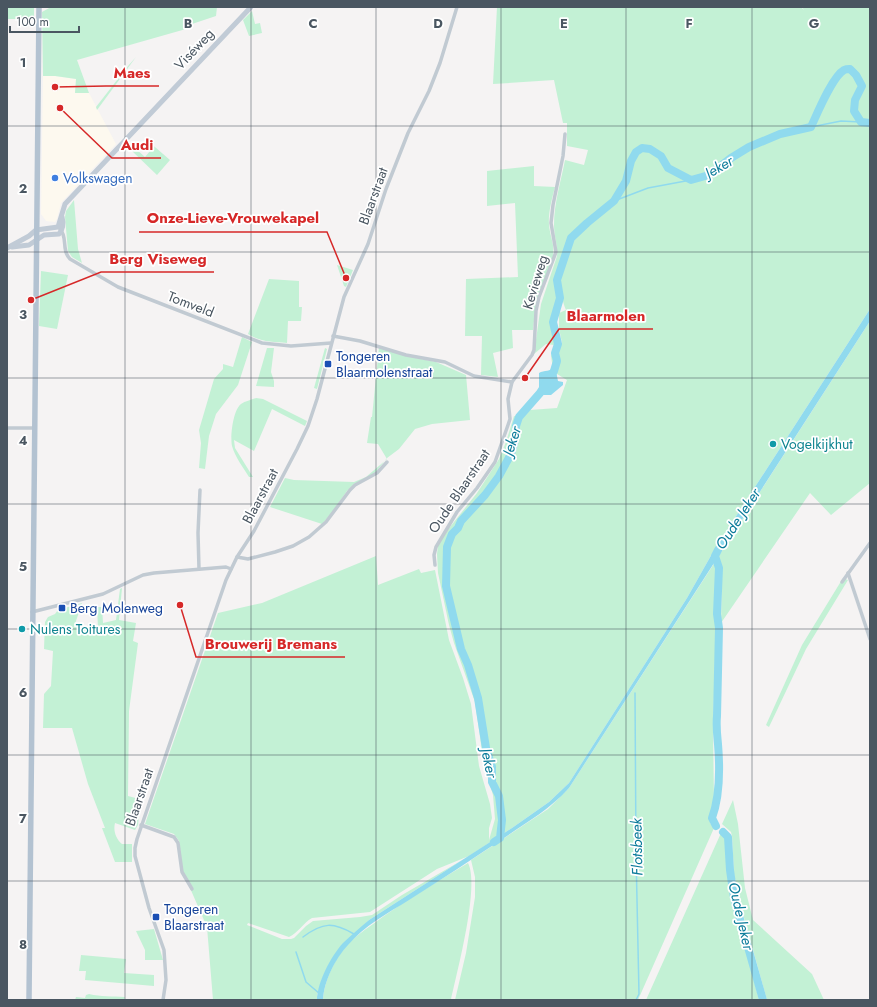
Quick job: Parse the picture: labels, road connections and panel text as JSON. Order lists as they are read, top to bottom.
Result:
{
  "streets": {
    "main road": ["Viséweg"],
    "street": [
      "Blaarstraat",
      "Kevieweg",
      "Tomveld",
      "Oude Blaarstraat"
    ]
  },
  "crossings": [
    ["Viséweg", "Tomveld"],
    ["Blaarstraat", "Tomveld"],
    ["Kevieweg", "Oude Blaarstraat"]
  ],
  "water": ["Jeker", "Oude Jeker", "Flotsbeek"],
  "places": {
    "other": [
      "Maes",
      "Audi",
      "Volkswagen",
      "Onze-Lieve-Vrouwekapel",
      "Berg Viseweg",
      "Blaarmolen",
      "Vogelkijkhut",
      "Brouwerij Bremans",
      "Nulens Toitures"
    ],
    "transit": ["Tongeren Blaarmolenstraat", "Berg Molenweg", "Tongeren Blaarstraat"]
  },
  "scale_bar": "100 m",
  "grid": {
    "columns": [
      "B",
      "C",
      "D",
      "E",
      "F",
      "G"
    ],
    "rows": [
      "1",
      "2",
      "3",
      "4",
      "5",
      "6",
      "7",
      "8"
    ]
  }
}
